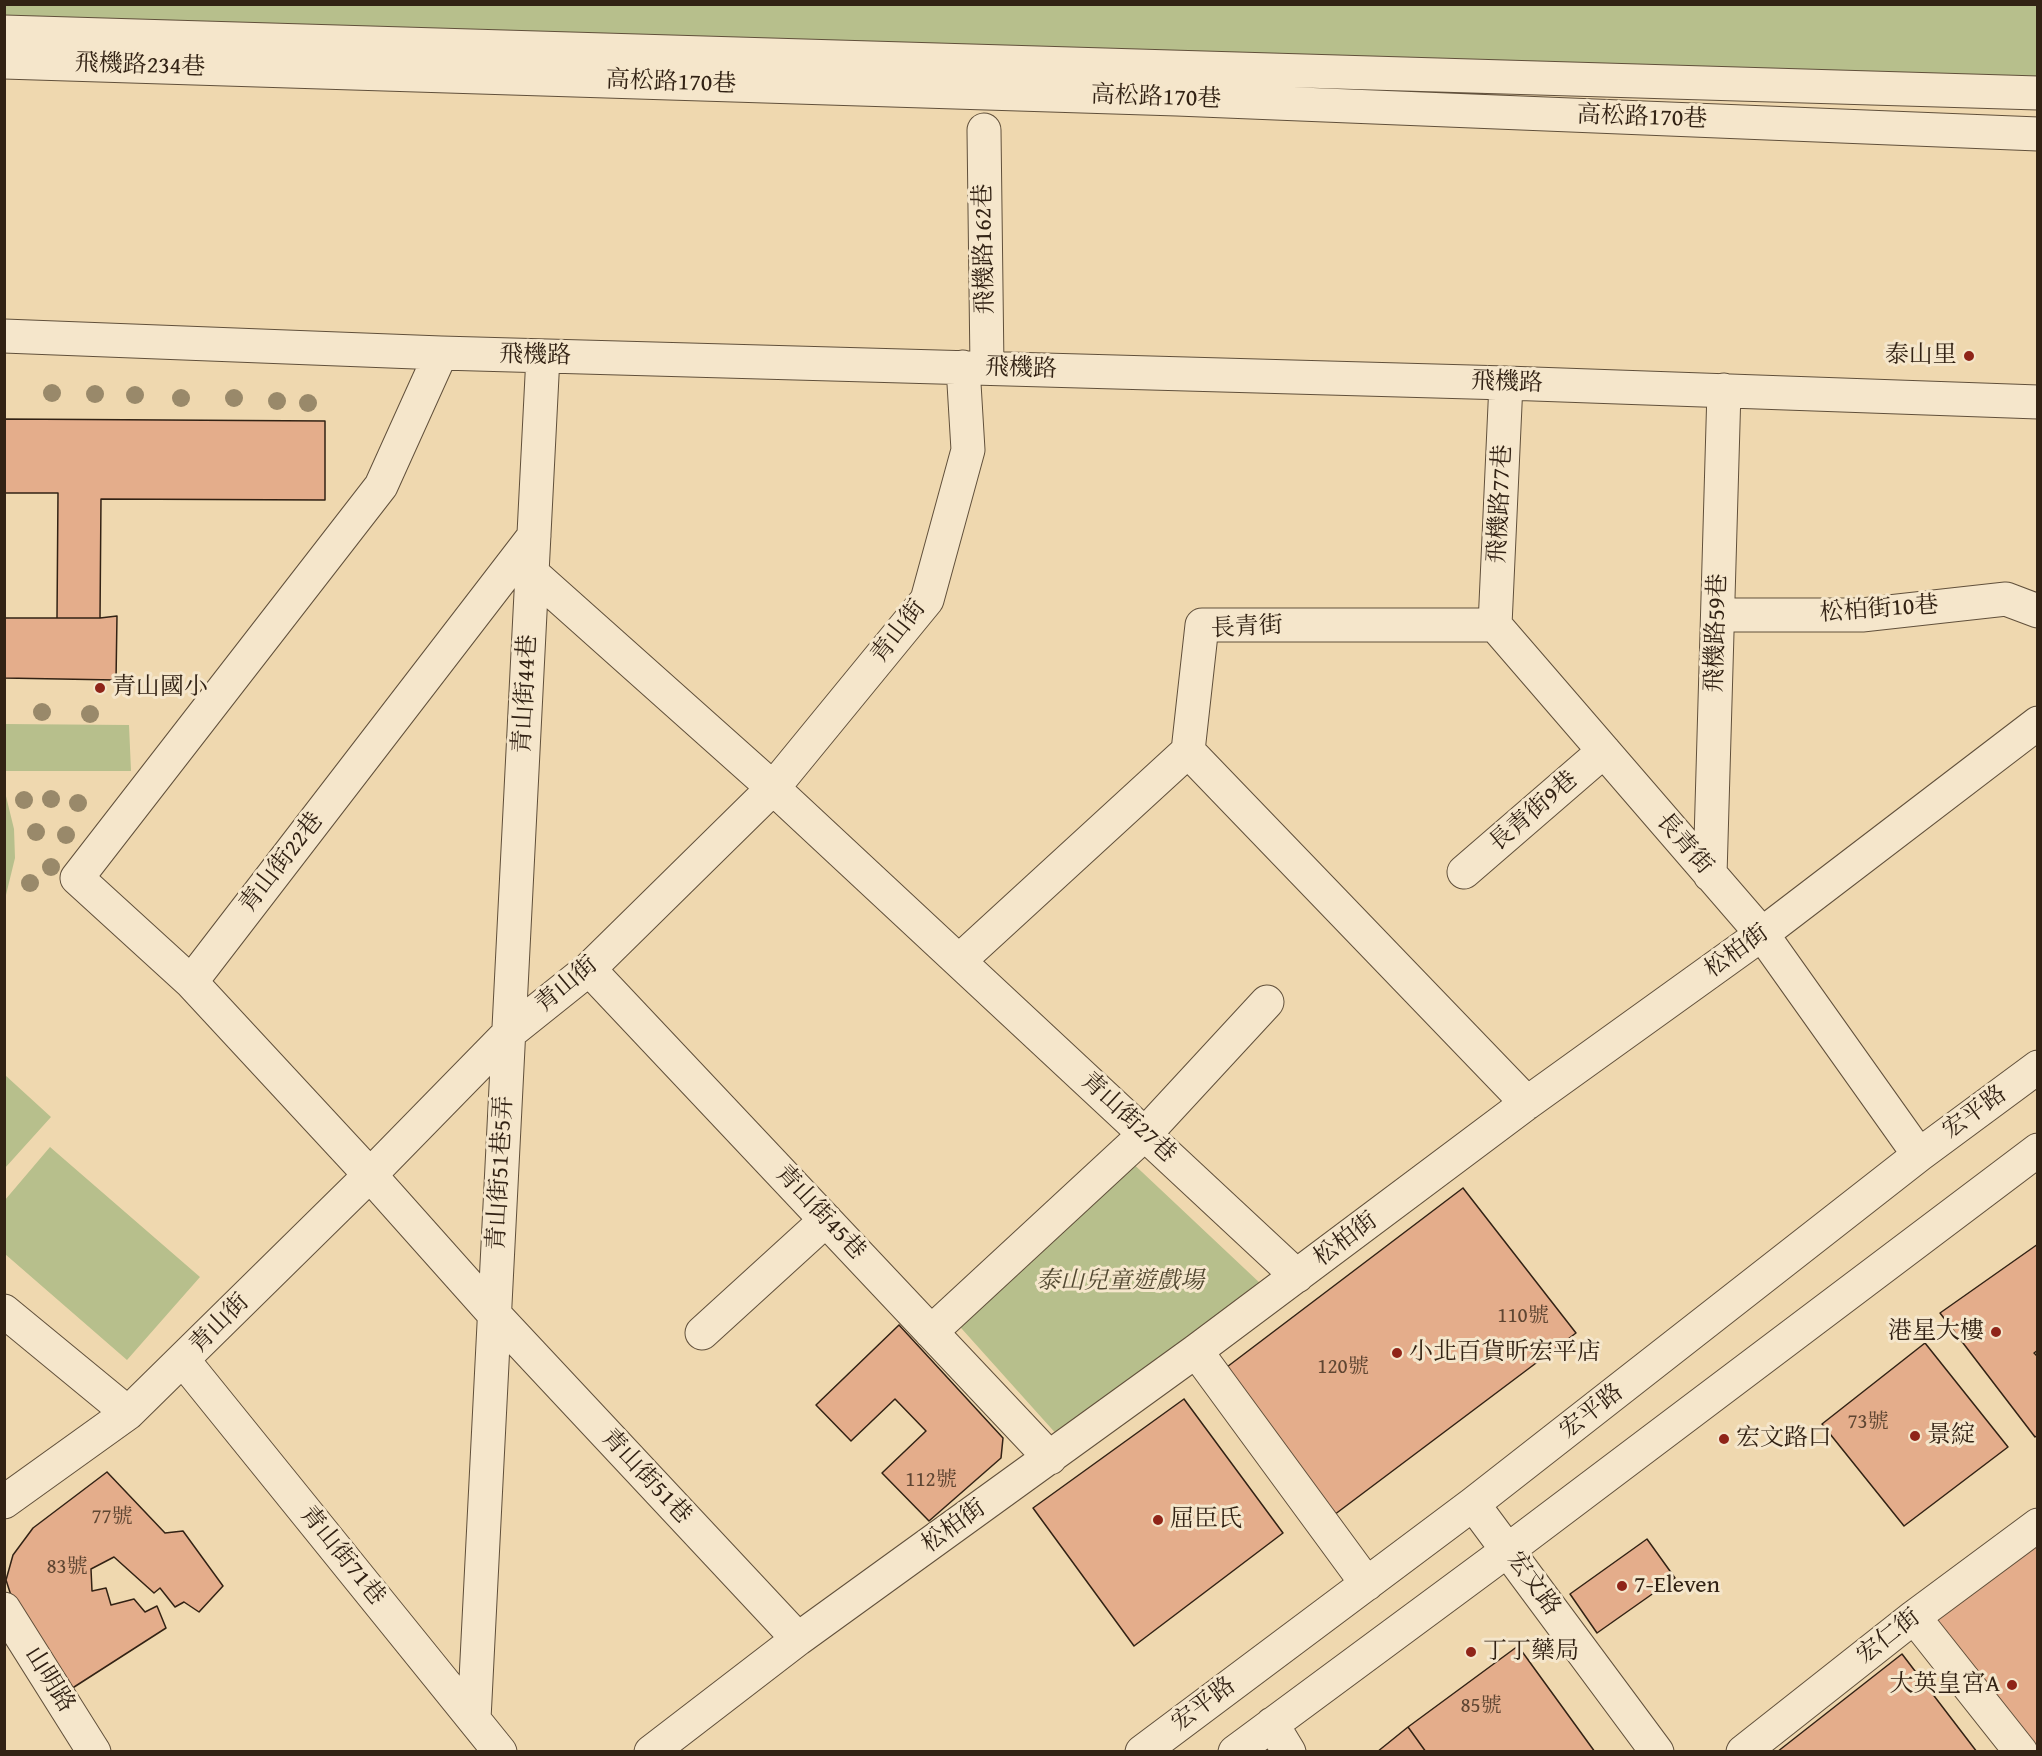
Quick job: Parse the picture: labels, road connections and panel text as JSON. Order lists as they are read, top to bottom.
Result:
{
  "streets": {
    "street": [
      "飛機路234巷",
      "高松路170巷",
      "飛機路162巷",
      "飛機路",
      "飛機路77巷",
      "松柏街10巷",
      "長青街",
      "青山街",
      "飛機路59巷",
      "青山街44巷",
      "長青街9巷",
      "青山街22巷",
      "松柏街",
      "宏平路",
      "青山街27巷",
      "青山街51巷5弄",
      "青山街45巷",
      "青山街51巷",
      "青山街71巷",
      "宏文路",
      "宏仁街",
      "山明路"
    ]
  },
  "crossings": [
    ["飛機路234巷", "高松路170巷"],
    ["飛機路162巷", "飛機路"],
    ["飛機路162巷", "青山街"],
    ["飛機路", "飛機路77巷"],
    ["飛機路", "青山街"],
    ["飛機路", "飛機路59巷"],
    ["飛機路", "青山街44巷"],
    ["飛機路77巷", "長青街"],
    ["松柏街10巷", "飛機路59巷"],
    ["長青街", "飛機路59巷"],
    ["長青街", "長青街9巷"],
    ["長青街", "松柏街"],
    ["長青街", "宏平路"],
    ["青山街", "青山街44巷"],
    ["青山街", "青山街27巷"],
    ["青山街", "青山街51巷5弄"],
    ["青山街", "青山街45巷"],
    ["青山街", "青山街51巷"],
    ["青山街", "青山街71巷"],
    ["青山街44巷", "青山街22巷"],
    ["青山街44巷", "青山街51巷5弄"],
    ["松柏街", "青山街27巷"],
    ["松柏街", "青山街45巷"],
    ["松柏街", "青山街51巷"],
    ["宏平路", "宏文路"],
    ["青山街51巷5弄", "青山街51巷"]
  ],
  "parks": ["泰山兒童遊戲場"],
  "places": [
    "泰山里",
    "青山國小",
    "港星大樓",
    "小北百貨昕宏平店",
    "景綻",
    "宏文路口",
    "屈臣氏",
    "7-Eleven",
    "丁丁藥局",
    "大英皇宮A"
  ],
  "house_numbers": [
    "110號",
    "120號",
    "73號",
    "112號",
    "77號",
    "83號",
    "85號"
  ]
}
